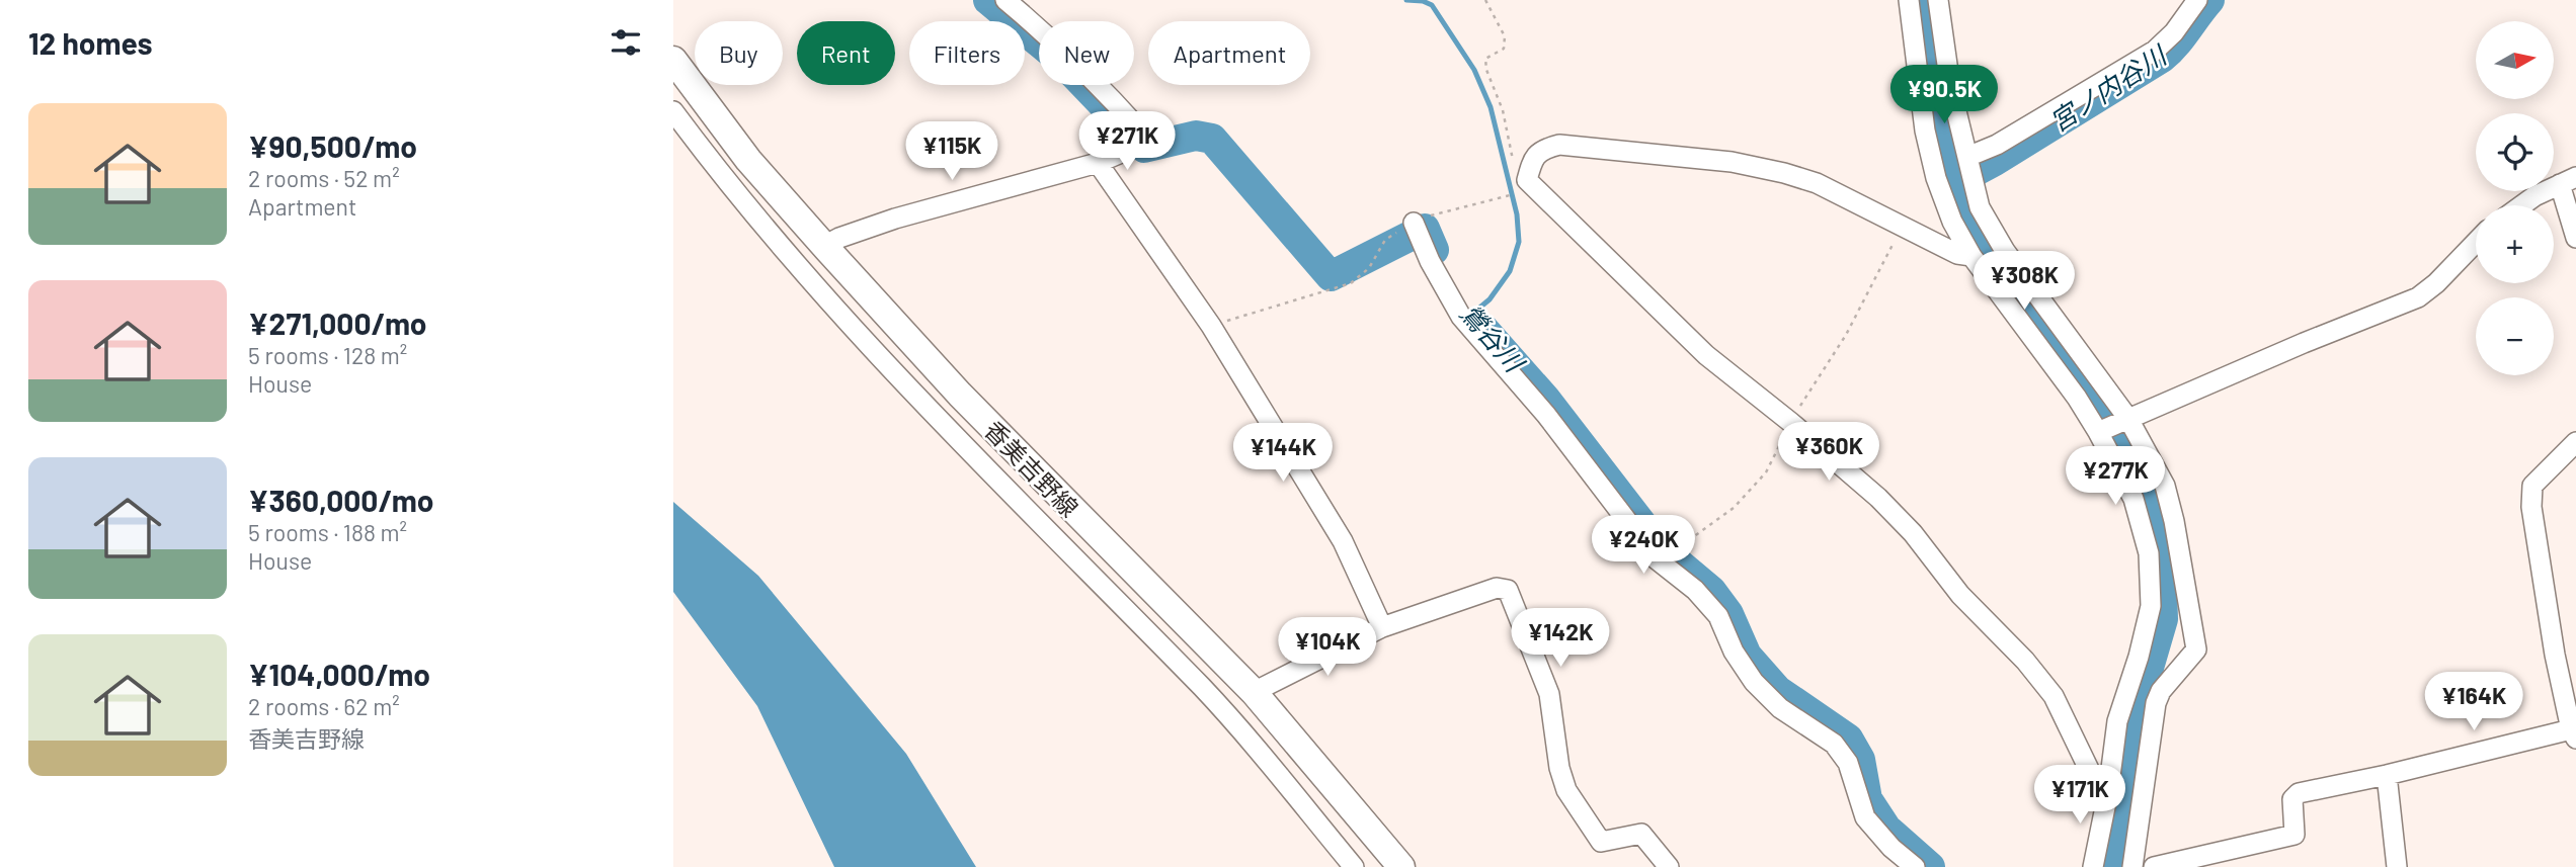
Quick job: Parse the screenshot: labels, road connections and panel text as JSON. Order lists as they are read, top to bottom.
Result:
{
  "streets": {
    "main road": ["香美吉野線"]
  },
  "water": ["宮ノ内谷川", "鶯谷川"],
  "north": "right",
  "page": {
    "heading": "12 homes",
    "map_buttons": ["+", "−"],
    "chip": [
      "Buy",
      "Rent",
      "Filters",
      "New",
      "Apartment"
    ],
    "price": [
      "¥90.5K",
      "¥271K",
      "¥115K",
      "¥308K",
      "¥360K",
      "¥144K",
      "¥277K",
      "¥240K",
      "¥142K",
      "¥104K",
      "¥164K",
      "¥171K"
    ],
    "list": [
      {
        "name": "¥90,500/mo",
        "note": "2 rooms · 52 m² · Apartment"
      },
      {
        "name": "¥271,000/mo",
        "note": "5 rooms · 128 m² · House"
      },
      {
        "name": "¥360,000/mo",
        "note": "5 rooms · 188 m² · House"
      },
      {
        "name": "¥104,000/mo",
        "note": "2 rooms · 62 m² · 香美吉野線"
      }
    ]
  }
}
